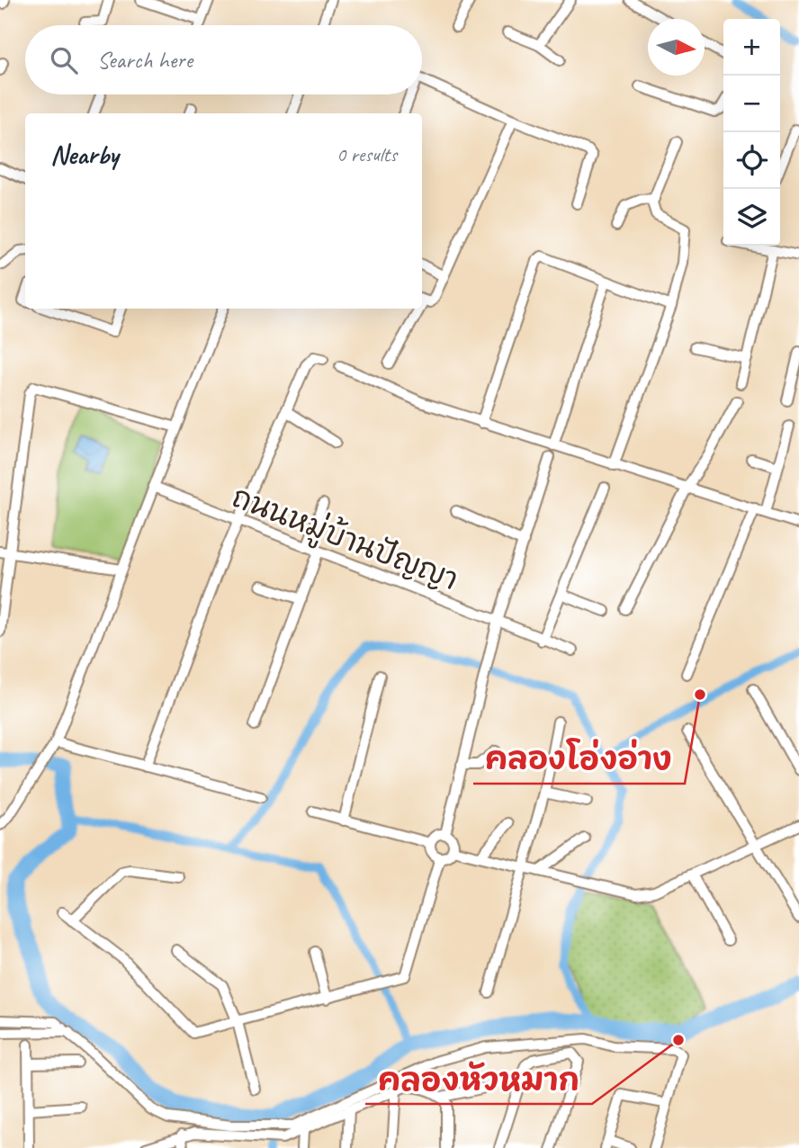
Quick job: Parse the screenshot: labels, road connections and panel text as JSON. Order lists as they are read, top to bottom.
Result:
{
  "streets": {
    "street": ["ถนนหมู่บ้านปัญญา"]
  },
  "places": ["คลองโอ่งอ่าง", "คลองหัวหมาก"],
  "north": "right",
  "page": {
    "map_buttons": ["+", "−"],
    "search": "Search here",
    "heading": ["Nearby", "0 results"]
  }
}
